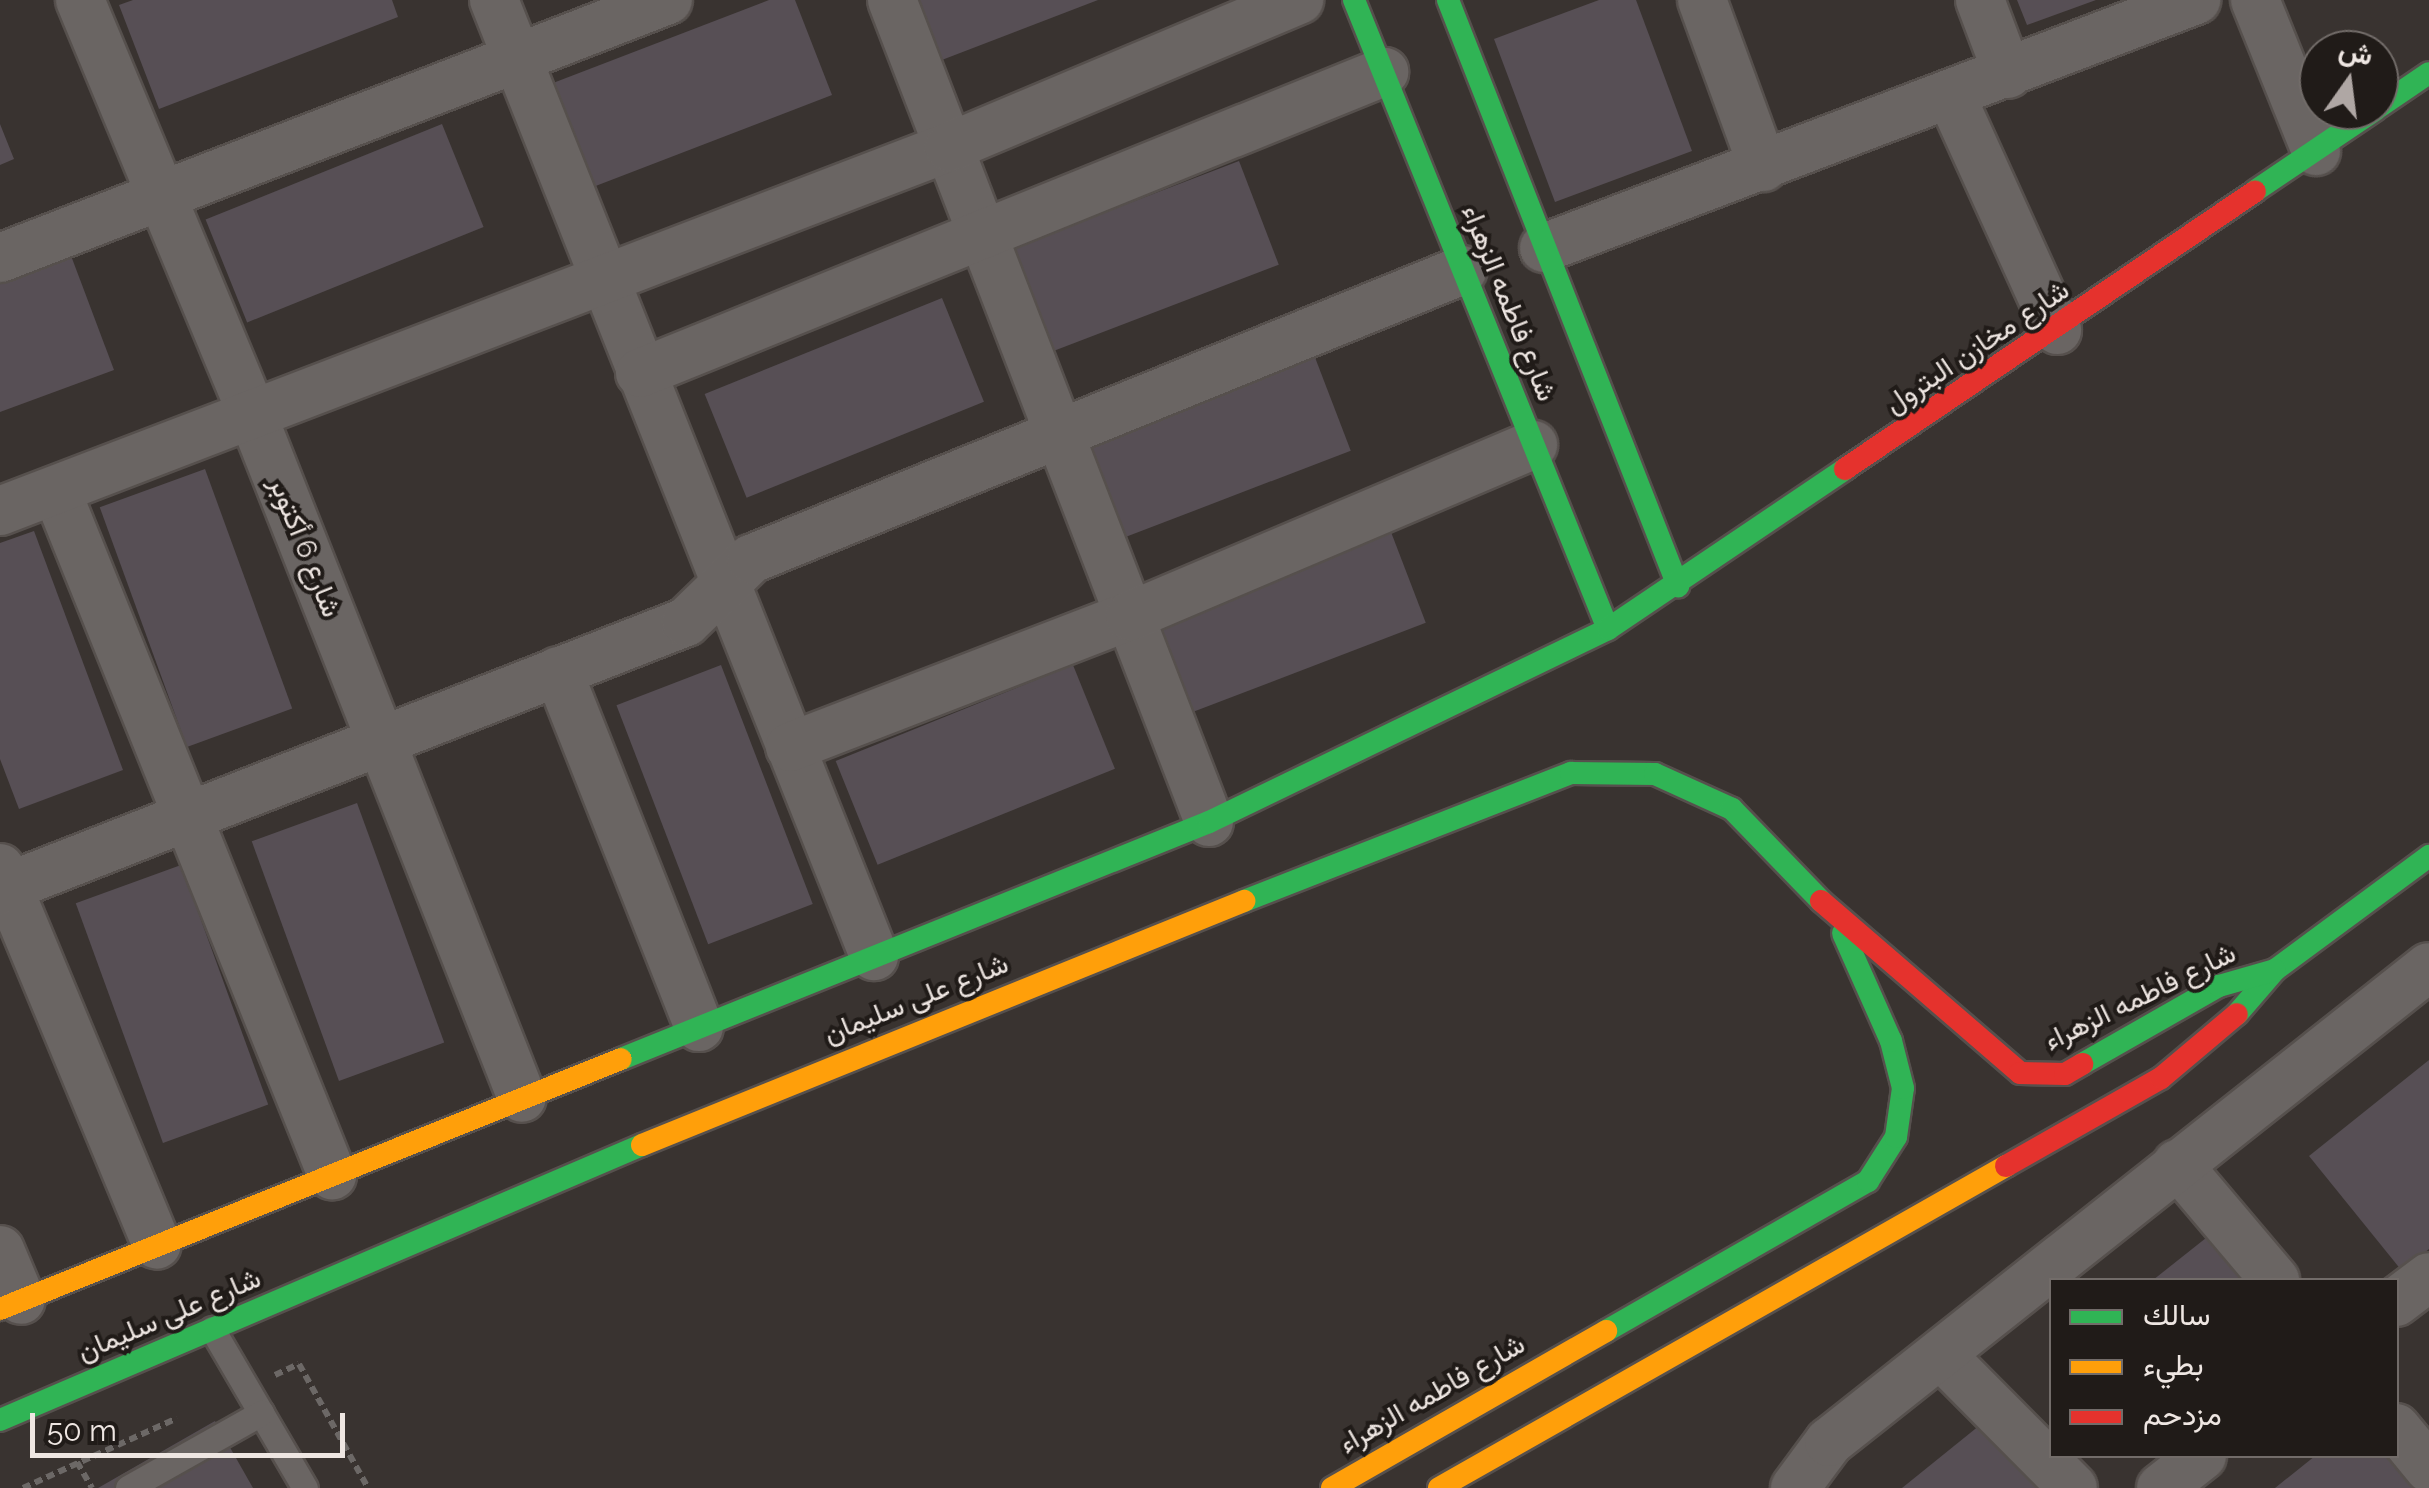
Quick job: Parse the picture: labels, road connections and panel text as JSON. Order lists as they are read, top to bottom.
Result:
{
  "streets": {
    "street": [
      "شارع فاطمه الزهراء",
      "شارع مخازن البترول",
      "شارع 6 أكتوبر",
      "شارع على سليمان"
    ]
  },
  "crossings": [
    ["شارع فاطمه الزهراء", "شارع مخازن البترول"],
    ["شارع فاطمه الزهراء", "شارع على سليمان"],
    ["شارع مخازن البترول", "شارع 6 أكتوبر"]
  ],
  "legend": ["سالك", "بطيء", "مزدحم"],
  "scale_bar": "50 m",
  "north": "top"
}
